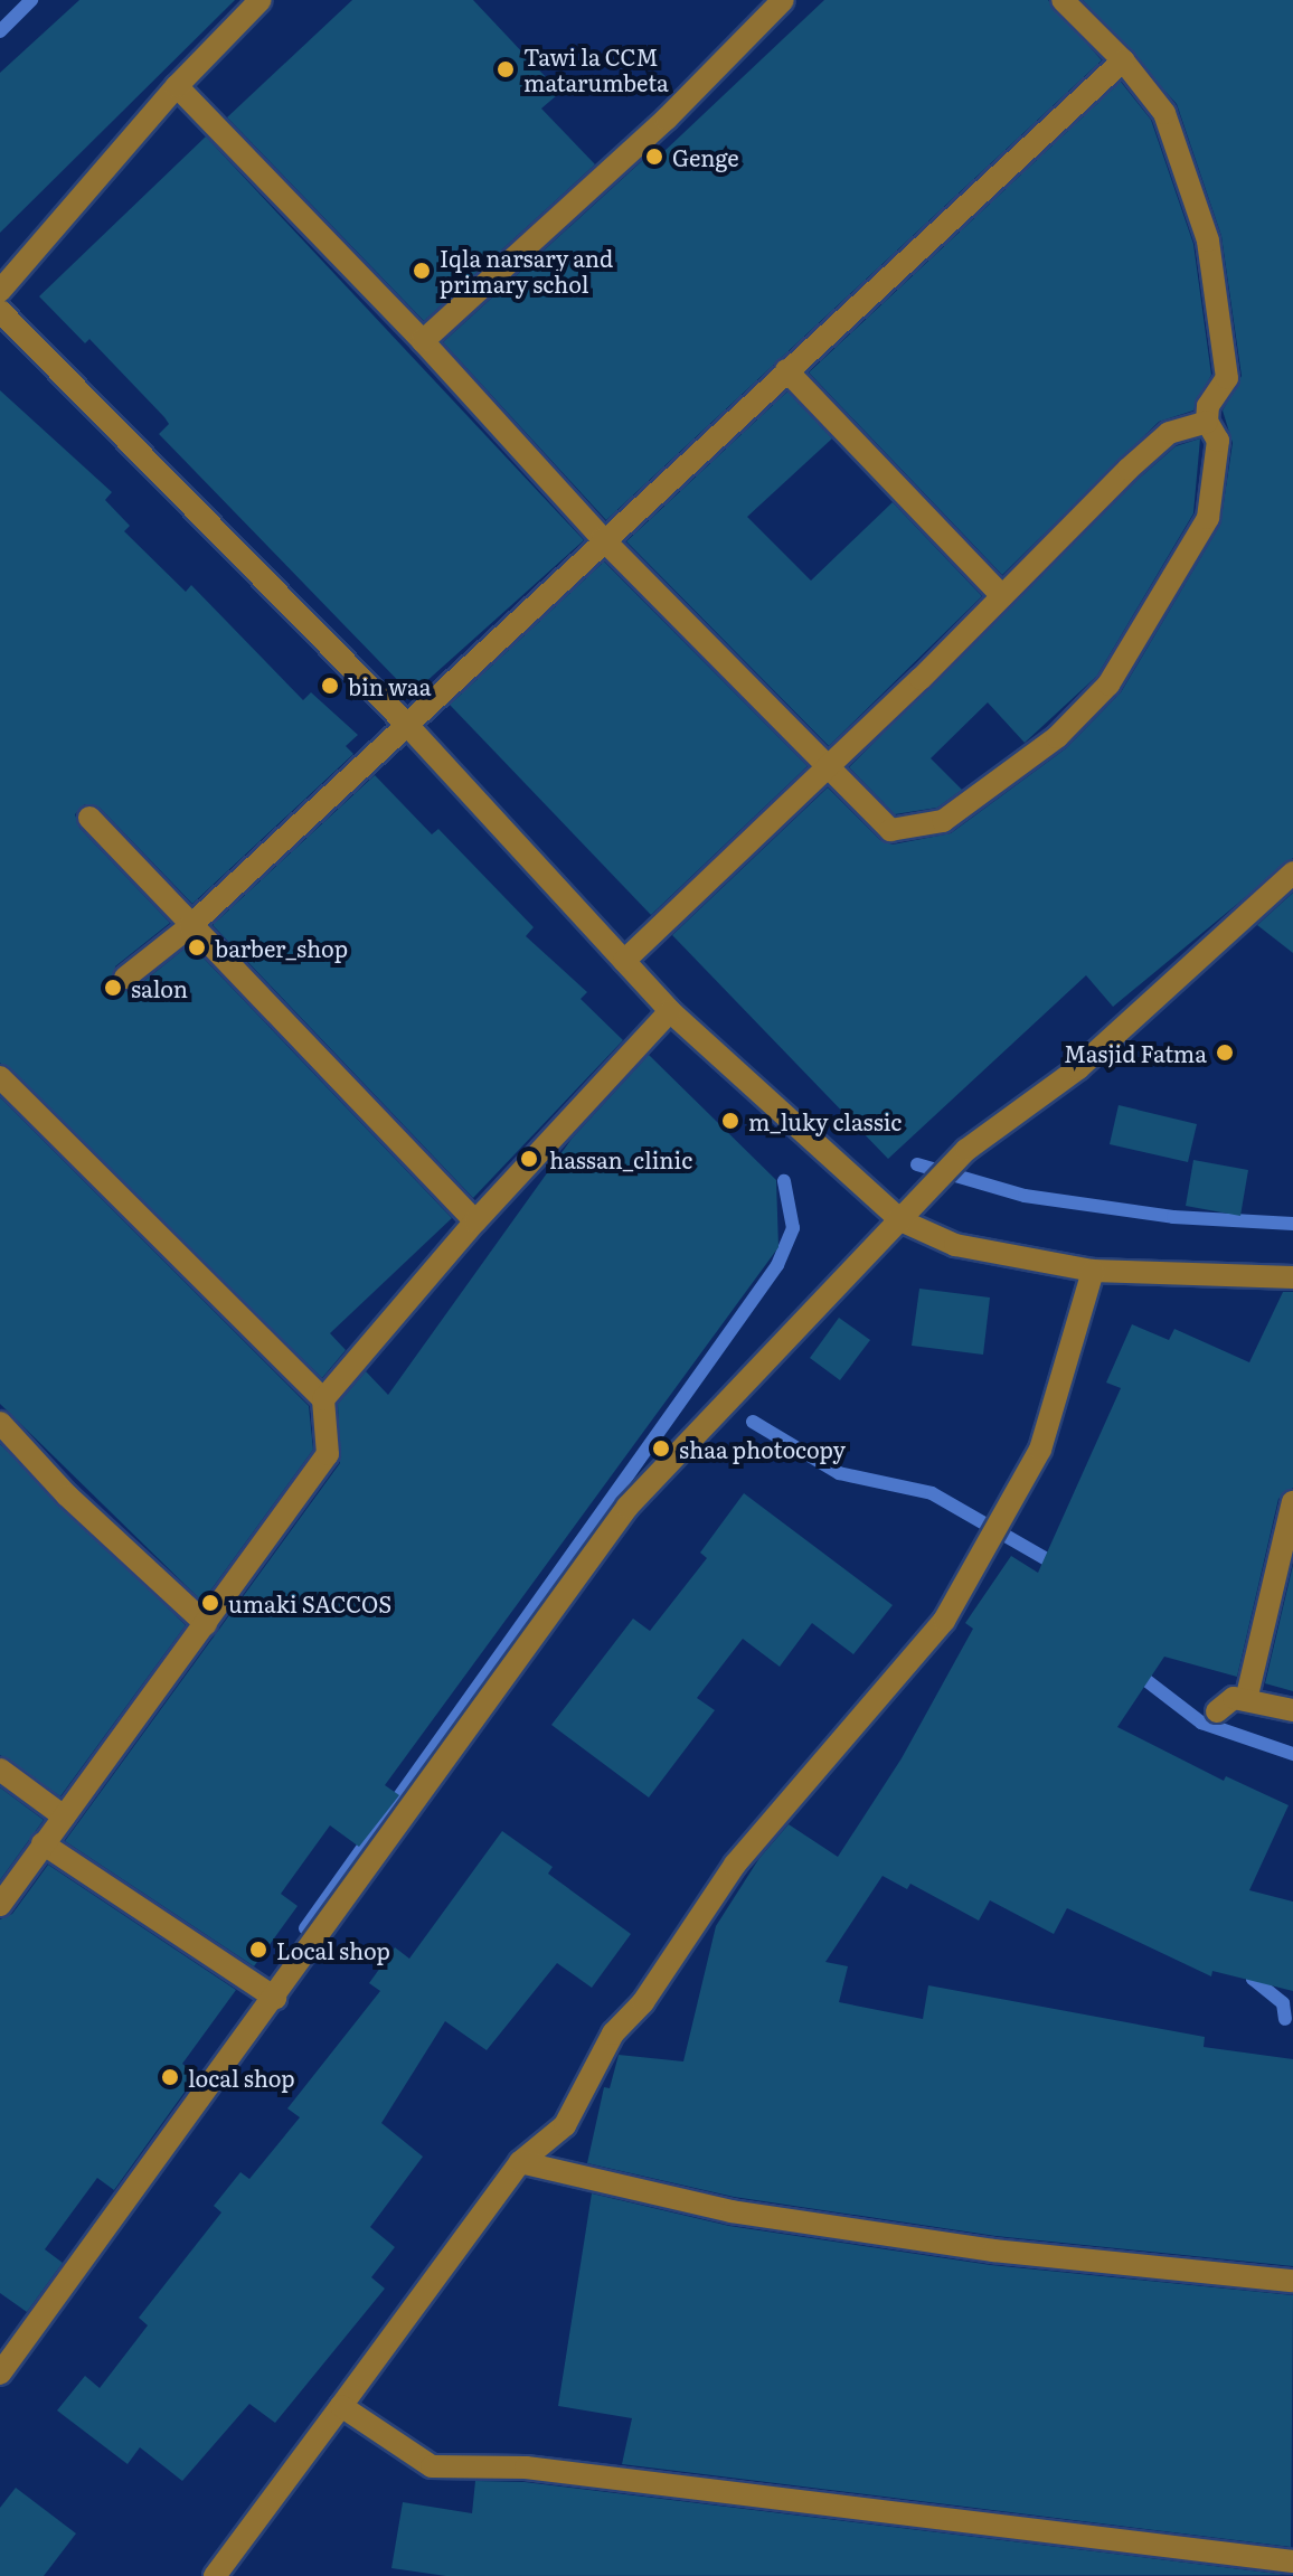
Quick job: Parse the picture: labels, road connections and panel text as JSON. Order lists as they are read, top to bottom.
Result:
{
  "places": [
    "Tawi la CCM matarumbeta",
    "Genge",
    "Iqla narsary and primary schol",
    "bin waa",
    "barber_shop",
    "salon",
    "Masjid Fatma",
    "m_luky classic",
    "hassan_clinic",
    "shaa photocopy",
    "umaki SACCOS",
    "Local shop",
    "local shop"
  ]
}
